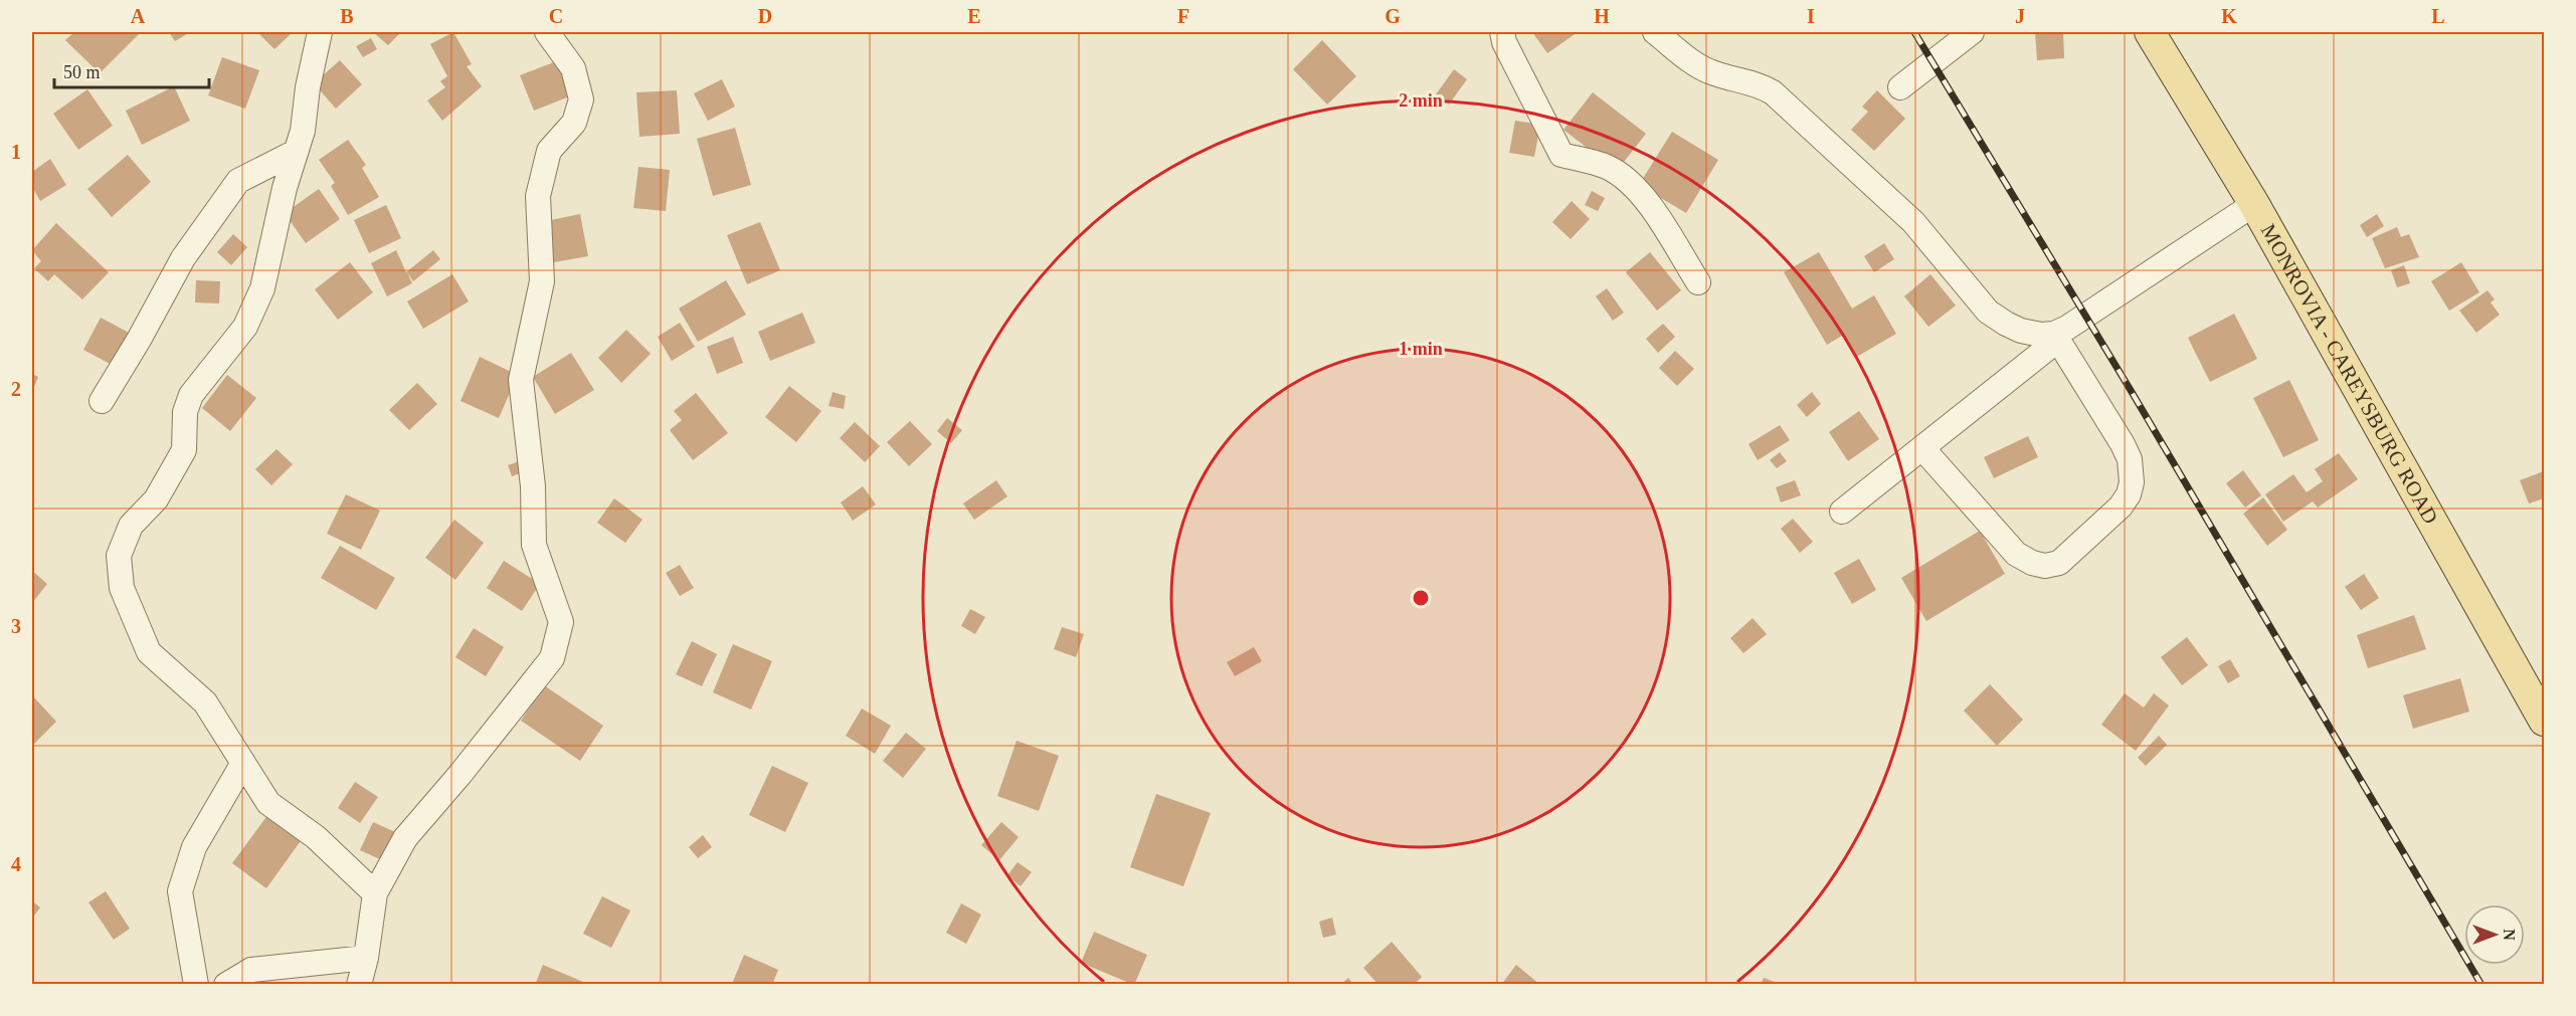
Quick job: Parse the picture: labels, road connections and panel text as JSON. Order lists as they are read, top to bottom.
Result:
{
  "streets": {
    "main road": ["MONROVIA - CAREYSBURG ROAD"]
  },
  "scale_bar": "50 m",
  "north": "right",
  "grid": {
    "columns": [
      "A",
      "B",
      "C",
      "D",
      "E",
      "F",
      "G",
      "H",
      "I",
      "J",
      "K",
      "L"
    ],
    "rows": [
      "1",
      "2",
      "3",
      "4"
    ]
  },
  "rings": ["2 min", "1 min"]
}
